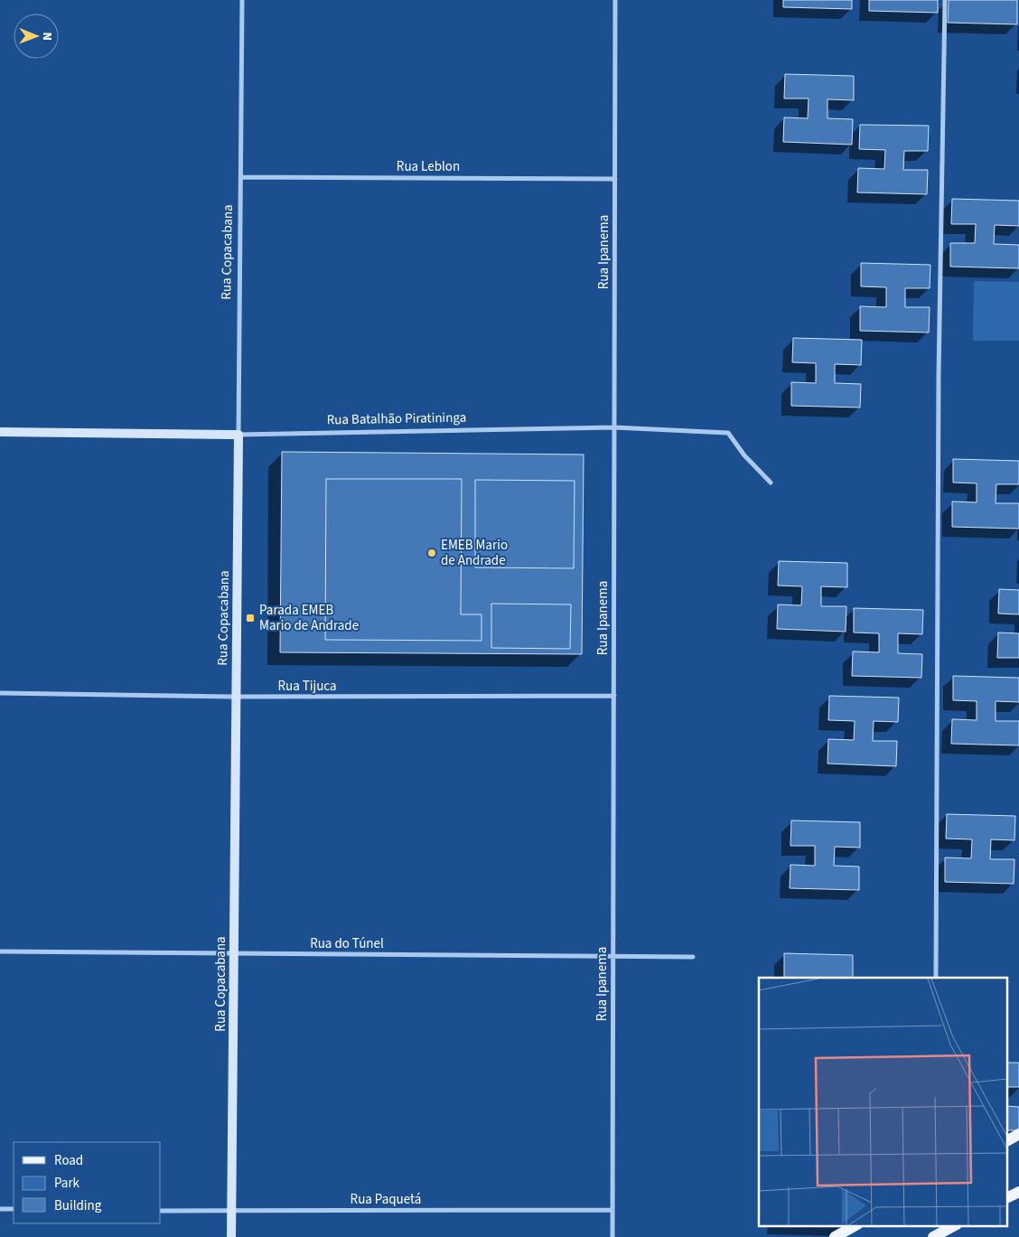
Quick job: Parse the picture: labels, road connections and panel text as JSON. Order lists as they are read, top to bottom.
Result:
{
  "streets": {
    "street": [
      "Rua Leblon",
      "Rua Copacabana",
      "Rua Ipanema",
      "Rua Batalhão Piratininga",
      "Rua Tijuca",
      "Rua do Túnel",
      "Rua Paquetá"
    ]
  },
  "crossings": [
    ["Rua Leblon", "Rua Copacabana"],
    ["Rua Leblon", "Rua Ipanema"],
    ["Rua Copacabana", "Rua Batalhão Piratininga"],
    ["Rua Copacabana", "Rua Tijuca"],
    ["Rua Copacabana", "Rua do Túnel"],
    ["Rua Copacabana", "Rua Paquetá"],
    ["Rua Ipanema", "Rua Batalhão Piratininga"],
    ["Rua Ipanema", "Rua Tijuca"],
    ["Rua Ipanema", "Rua do Túnel"],
    ["Rua Ipanema", "Rua Paquetá"]
  ],
  "places": {
    "other": ["EMEB Mario de Andrade"],
    "transit": ["Parada EMEB Mario de Andrade"]
  },
  "legend": ["Road", "Park", "Building"],
  "north": "right"
}
